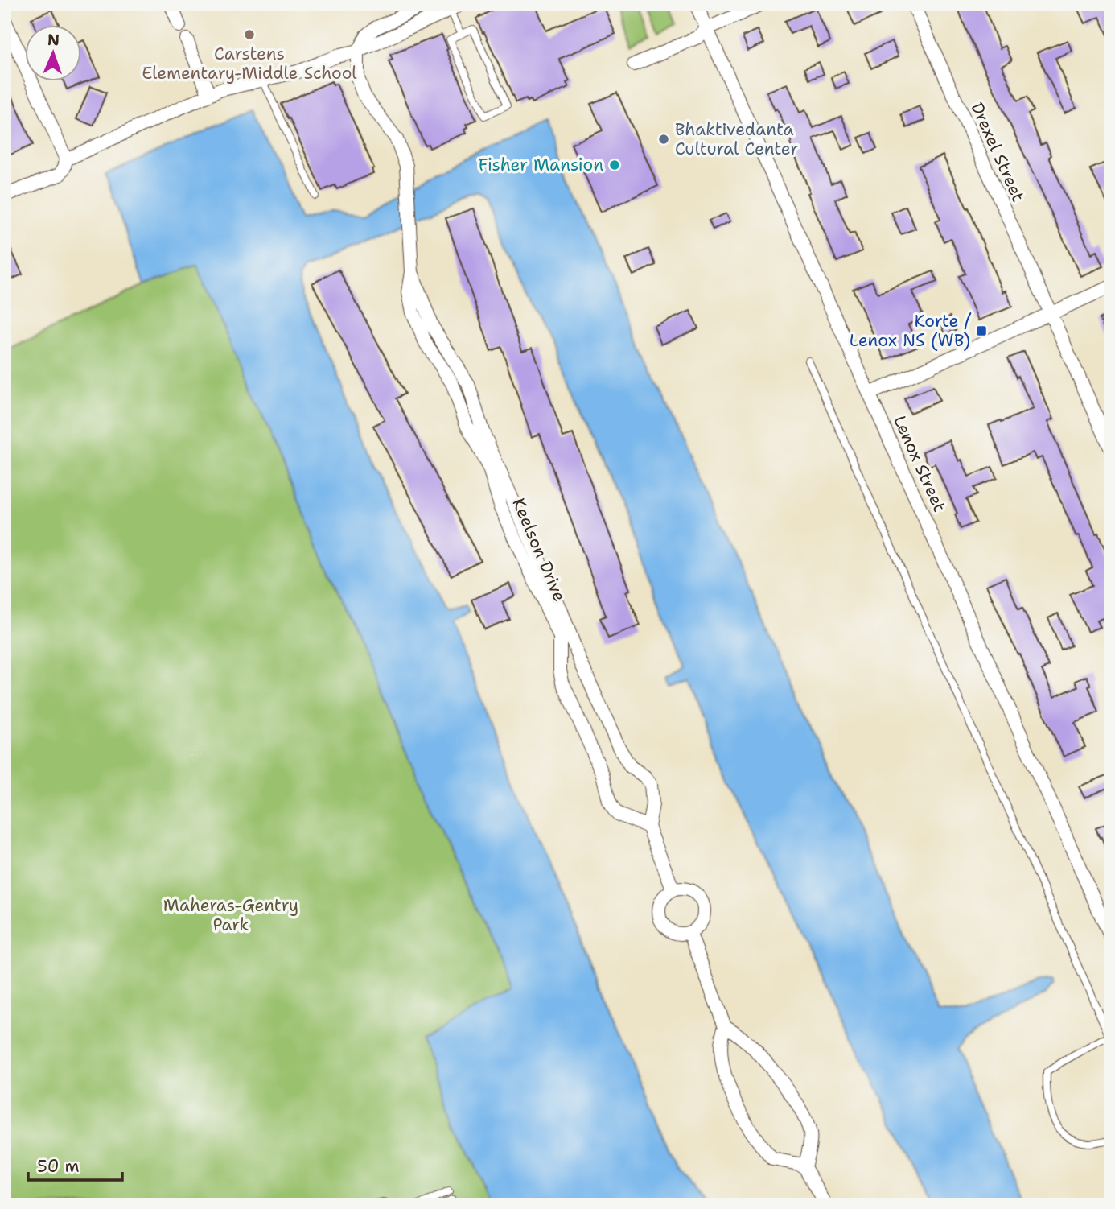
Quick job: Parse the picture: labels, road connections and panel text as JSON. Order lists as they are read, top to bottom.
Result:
{
  "streets": {
    "street": ["Drexel Street", "Lenox Street", "Keelson Drive"]
  },
  "parks": ["Maheras-Gentry Park"],
  "places": {
    "other": ["Carstens Elementary-Middle School", "Bhaktivedanta Cultural Center", "Fisher Mansion"],
    "transit": ["Korte / Lenox NS (WB)"]
  },
  "scale_bar": "50 m",
  "north": "top"
}
